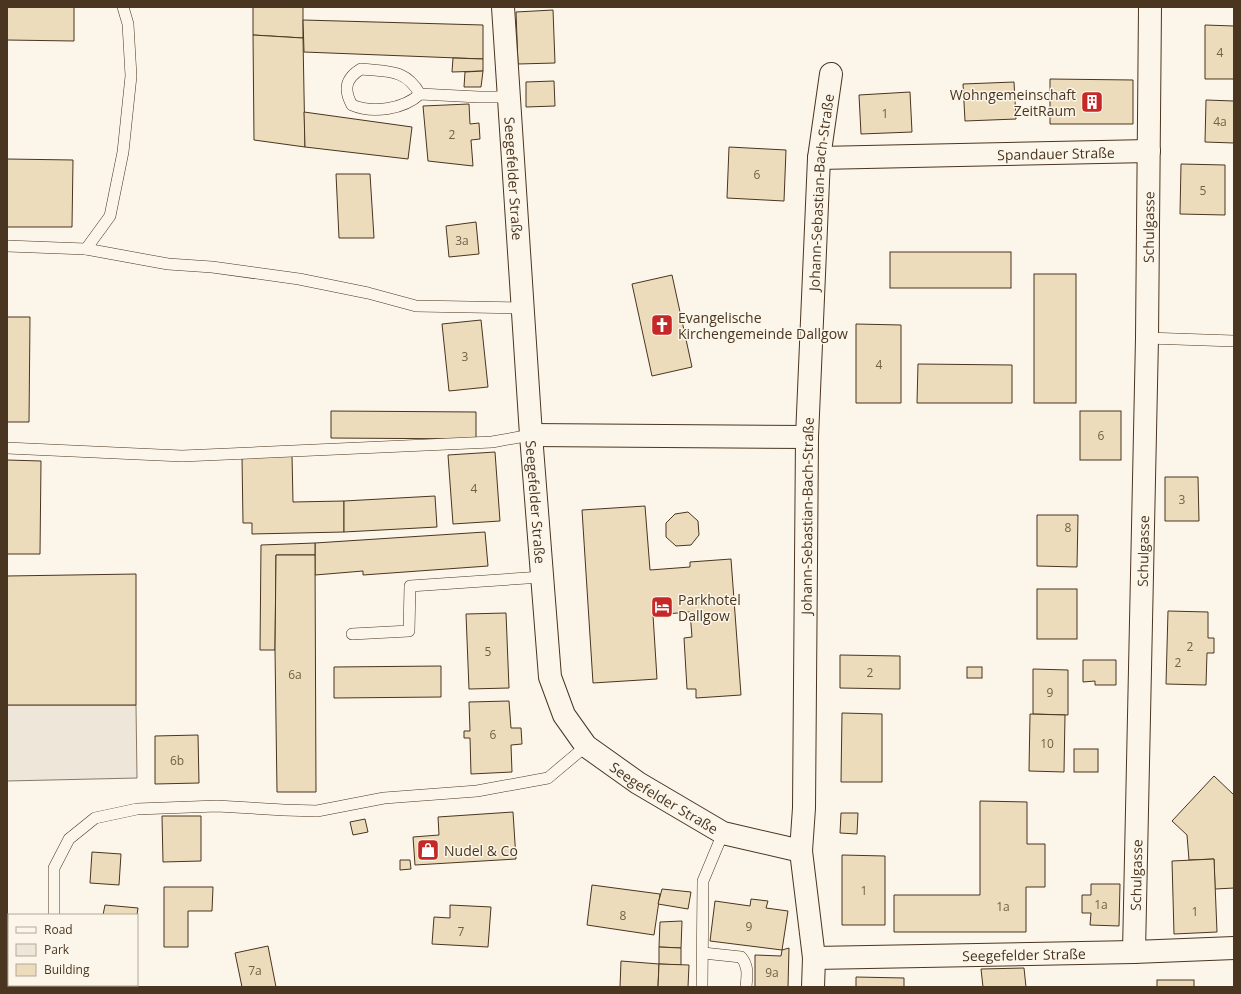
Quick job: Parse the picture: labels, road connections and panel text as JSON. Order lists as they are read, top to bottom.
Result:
{
  "streets": {
    "street": [
      "Spandauer Straße",
      "Seegefelder Straße",
      "Johann-Sebastian-Bach-Straße",
      "Schulgasse"
    ]
  },
  "crossings": [
    ["Spandauer Straße", "Johann-Sebastian-Bach-Straße"],
    ["Spandauer Straße", "Schulgasse"],
    ["Seegefelder Straße", "Johann-Sebastian-Bach-Straße"],
    ["Seegefelder Straße", "Schulgasse"]
  ],
  "places": {
    "building": ["Wohngemeinschaft ZeitRaum"],
    "church": ["Evangelische Kirchengemeinde Dallgow"],
    "hotel": ["Parkhotel Dallgow"],
    "shop": ["Nudel & Co"]
  },
  "house_numbers": [
    "4",
    "1",
    "4a",
    "2",
    "6",
    "5",
    "3a",
    "3",
    "4",
    "6",
    "4",
    "3",
    "8",
    "2",
    "5",
    "2",
    "2",
    "6a",
    "9",
    "6",
    "10",
    "6b",
    "1",
    "1a",
    "1a",
    "1",
    "8",
    "9",
    "7",
    "7a",
    "9a"
  ],
  "legend": ["Road", "Park", "Building"]
}
